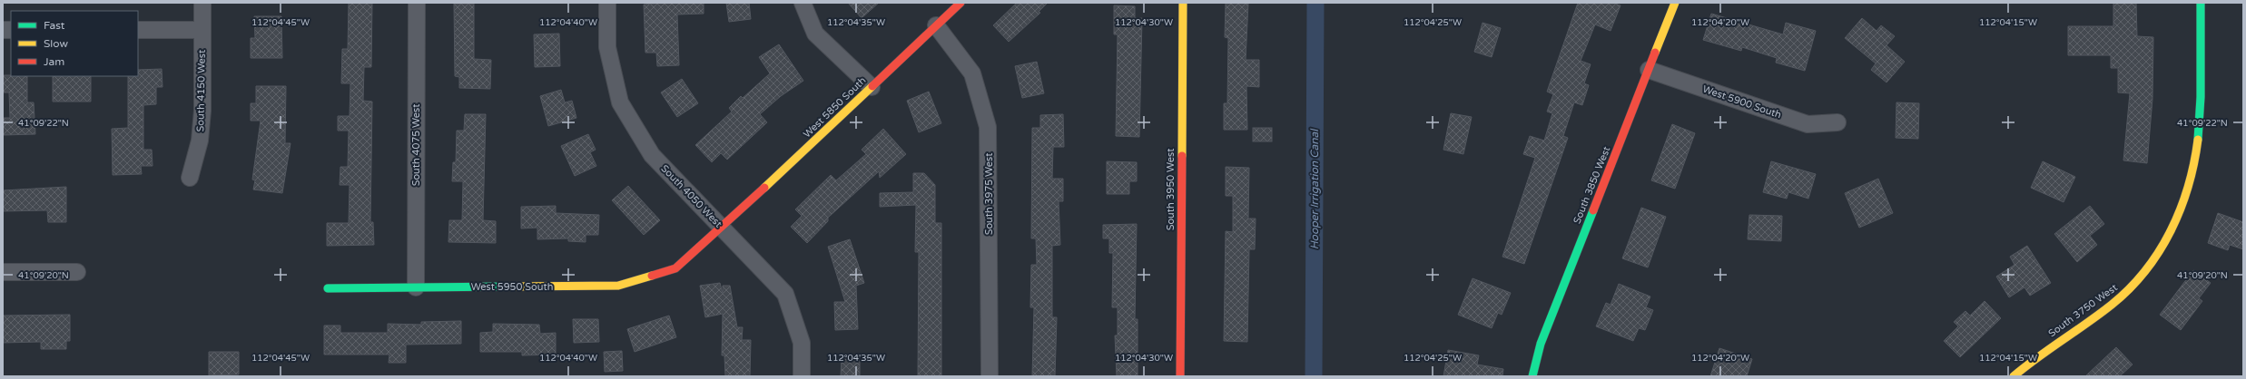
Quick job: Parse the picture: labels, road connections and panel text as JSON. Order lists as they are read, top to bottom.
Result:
{
  "streets": {
    "street": [
      "South 4150 West",
      "West 5900 South",
      "West 5850 South",
      "South 4075 West",
      "South 3850 West",
      "South 3950 West",
      "South 3975 West",
      "South 4050 West",
      "West 5950 South",
      "South 3750 West"
    ]
  },
  "crossings": [
    ["West 5900 South", "South 3850 West"],
    ["West 5850 South", "South 3975 West"],
    ["West 5850 South", "South 4050 West"],
    ["West 5850 South", "West 5950 South"],
    ["South 4075 West", "West 5950 South"],
    ["South 4050 West", "West 5950 South"]
  ],
  "water": ["Hooper Irrigation Canal"],
  "legend": ["Fast", "Slow", "Jam"],
  "coordinates": [
    "112°04'45\"W",
    "112°04'40\"W",
    "112°04'35\"W",
    "112°04'30\"W",
    "112°04'25\"W",
    "112°04'20\"W",
    "112°04'15\"W",
    "41°09'22\"N",
    "41°09'20\"N"
  ]
}
